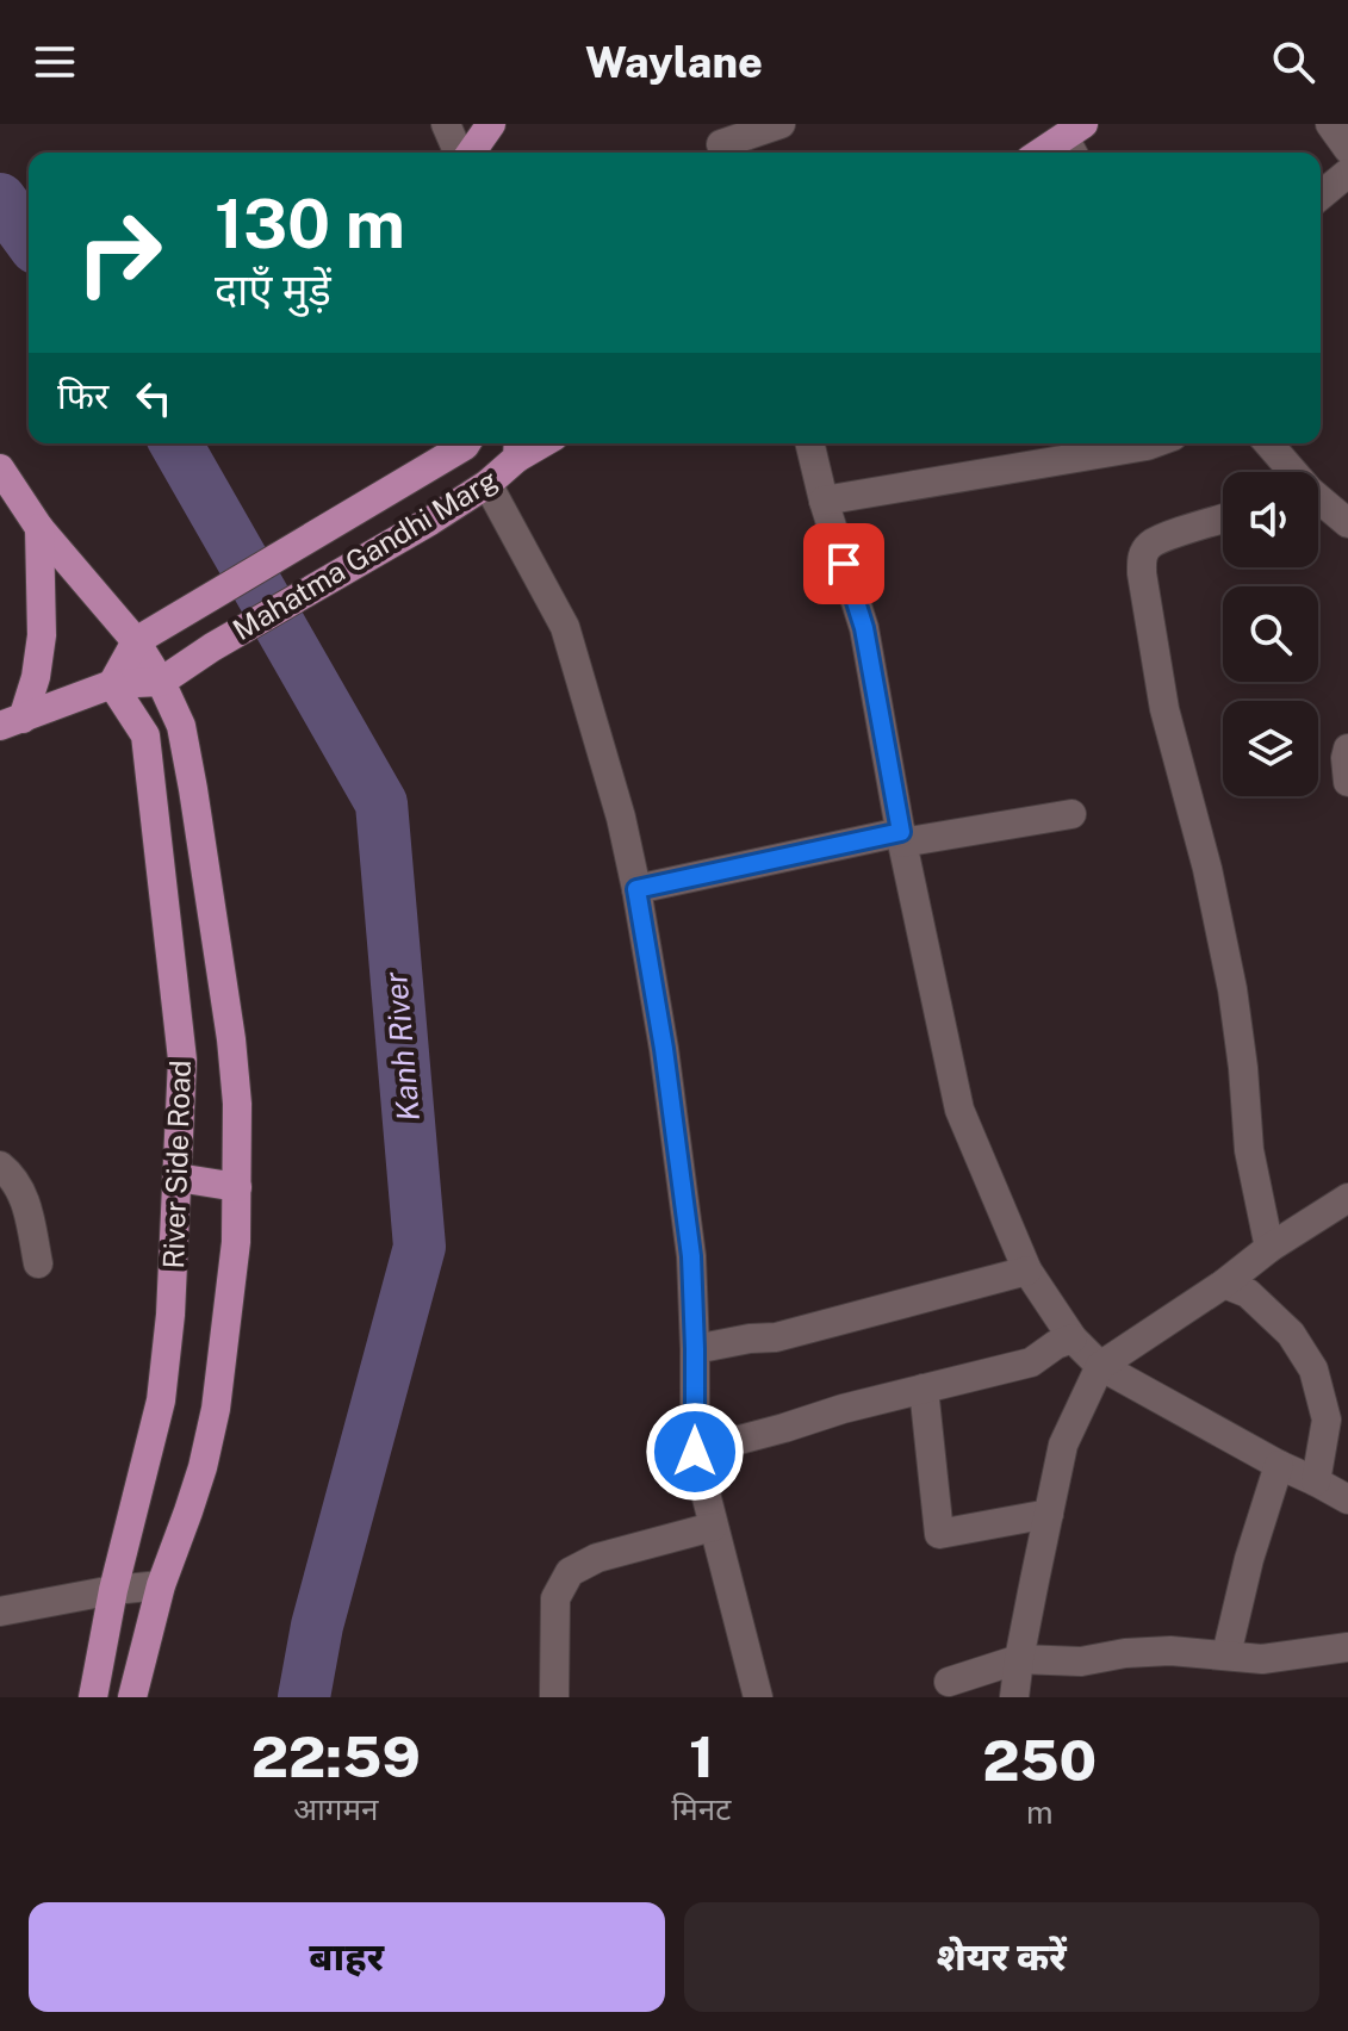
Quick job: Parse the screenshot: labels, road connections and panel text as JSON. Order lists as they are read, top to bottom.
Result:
{
  "streets": {
    "main road": ["Mahatma Gandhi Marg", "River Side Road"]
  },
  "crossings": [
    ["Mahatma Gandhi Marg", "River Side Road"]
  ],
  "water": ["Kanh River"],
  "page": {
    "header": "Waylane",
    "turn": ["130 m", "दाएँ मुड़ें"],
    "then": "फिर",
    "eta": [
      "22:59",
      "आगमन",
      "1",
      "मिनट",
      "250",
      "m"
    ],
    "buttons": ["बाहर", "शेयर करें"]
  }
}
